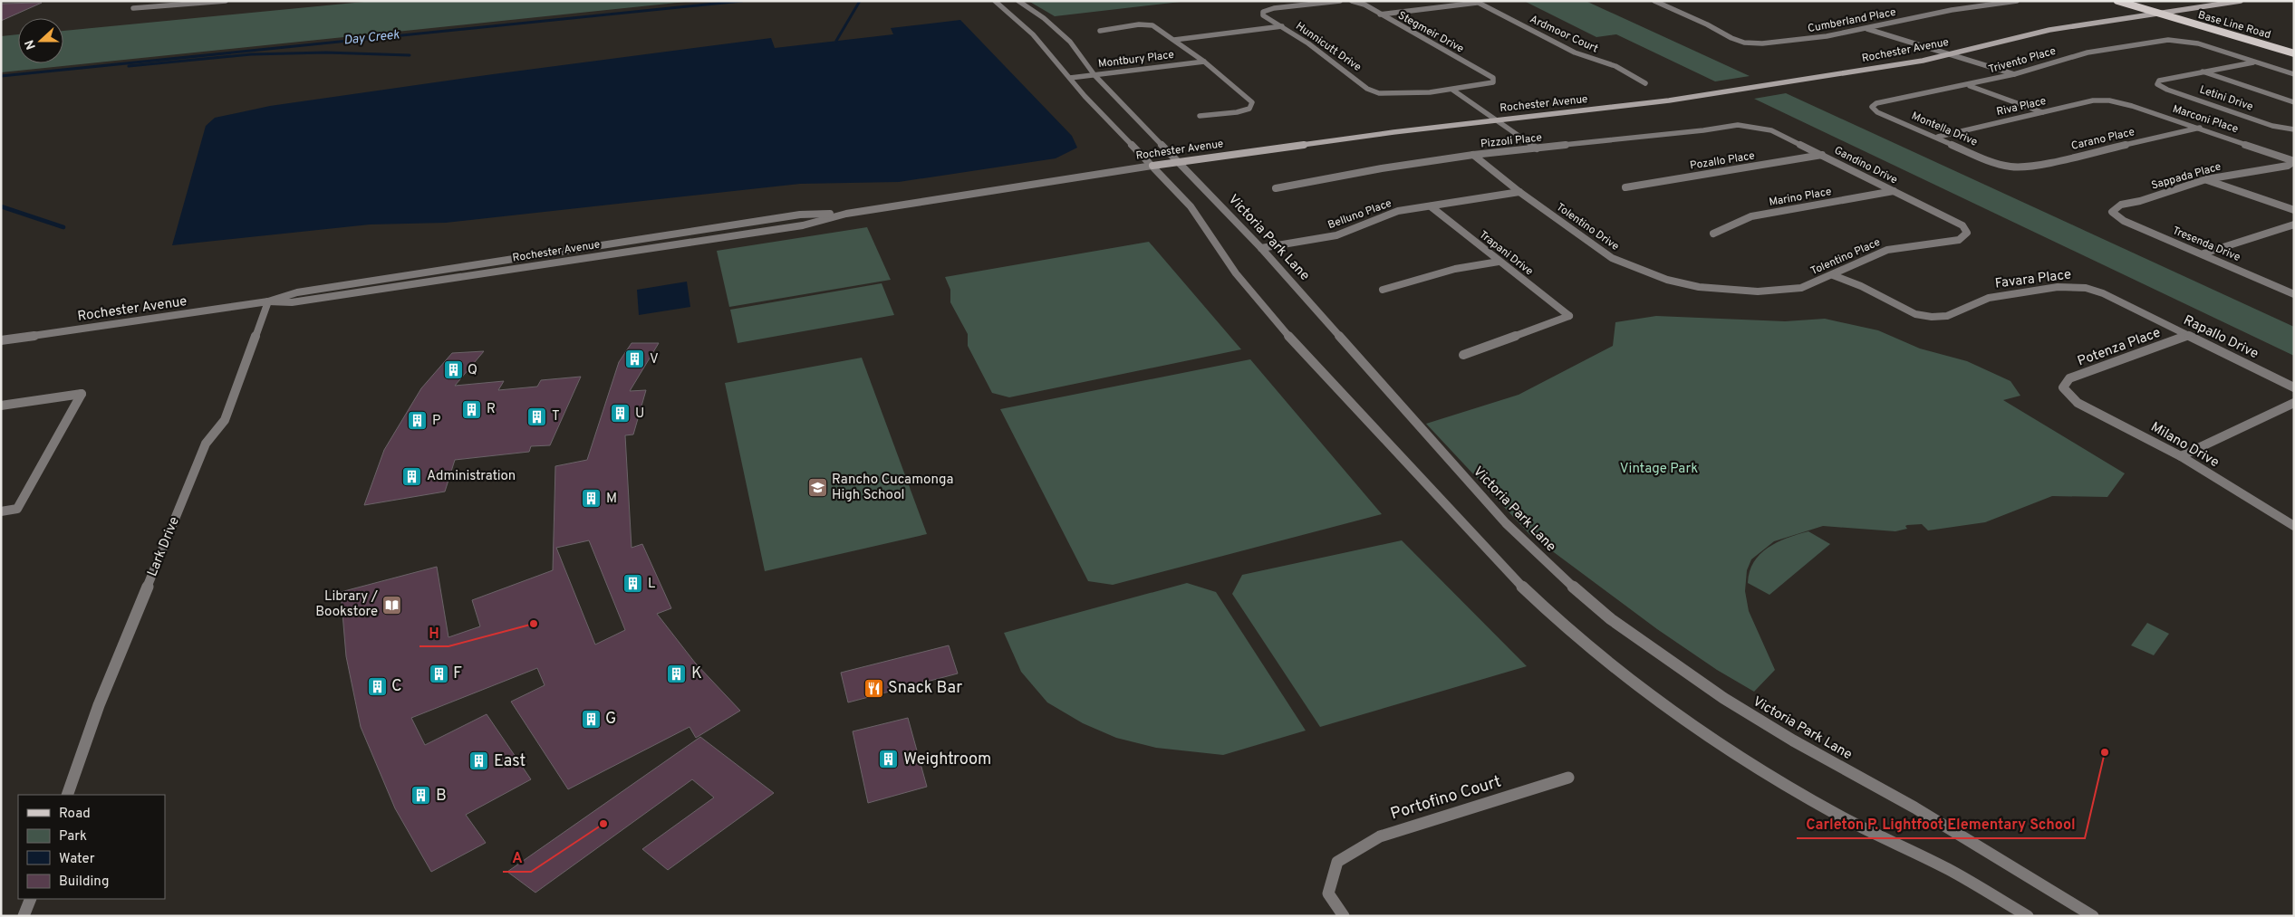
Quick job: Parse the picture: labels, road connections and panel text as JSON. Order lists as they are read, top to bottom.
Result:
{
  "streets": {
    "main road": ["Base Line Road", "Rochester Avenue"],
    "street": [
      "Cumberland Place",
      "Stegmeir Drive",
      "Ardmoor Court",
      "Hunnicutt Drive",
      "Montbury Place",
      "Trivento Place",
      "Letini Drive",
      "Riva Place",
      "Marconi Place",
      "Montella Drive",
      "Carano Place",
      "Pizzoli Place",
      "Pozallo Place",
      "Gandino Drive",
      "Sappada Place",
      "Marino Place",
      "Belluno Place",
      "Tolentino Drive",
      "Victoria Park Lane",
      "Tresenda Drive",
      "Trapani Drive",
      "Tolentino Place",
      "Favara Place",
      "Rapallo Drive",
      "Potenza Place",
      "Milano Drive",
      "Lark Drive",
      "Portofino Court"
    ]
  },
  "crossings": [
    ["Base Line Road", "Rochester Avenue"],
    ["Stegmeir Drive", "Hunnicutt Drive"],
    ["Rochester Avenue", "Victoria Park Lane"],
    ["Rochester Avenue", "Lark Drive"],
    ["Montbury Place", "Victoria Park Lane"],
    ["Trivento Place", "Montella Drive"],
    ["Riva Place", "Marconi Place"],
    ["Riva Place", "Montella Drive"],
    ["Marconi Place", "Carano Place"],
    ["Marconi Place", "Sappada Place"],
    ["Montella Drive", "Carano Place"],
    ["Pizzoli Place", "Gandino Drive"],
    ["Pizzoli Place", "Tolentino Drive"],
    ["Pozallo Place", "Gandino Drive"],
    ["Gandino Drive", "Marino Place"],
    ["Gandino Drive", "Tolentino Place"],
    ["Sappada Place", "Tresenda Drive"],
    ["Belluno Place", "Tolentino Drive"],
    ["Belluno Place", "Victoria Park Lane"],
    ["Belluno Place", "Trapani Drive"],
    ["Tolentino Drive", "Tolentino Place"],
    ["Tolentino Place", "Favara Place"],
    ["Favara Place", "Rapallo Drive"],
    ["Rapallo Drive", "Potenza Place"],
    ["Potenza Place", "Milano Drive"]
  ],
  "water": ["Day Creek"],
  "parks": ["Vintage Park"],
  "places": {
    "building": [
      "V",
      "Q",
      "R",
      "U",
      "T",
      "P",
      "Administration",
      "M",
      "L",
      "F",
      "K",
      "C",
      "G",
      "Weightroom",
      "East",
      "B"
    ],
    "school or university": ["Rancho Cucamonga High School"],
    "library": ["Library / Bookstore"],
    "other": ["H", "Carleton P. Lightfoot Elementary School", "A"],
    "restaurant": ["Snack Bar"]
  },
  "legend": [
    "Road",
    "Park",
    "Water",
    "Building"
  ],
  "north": "left"
}
